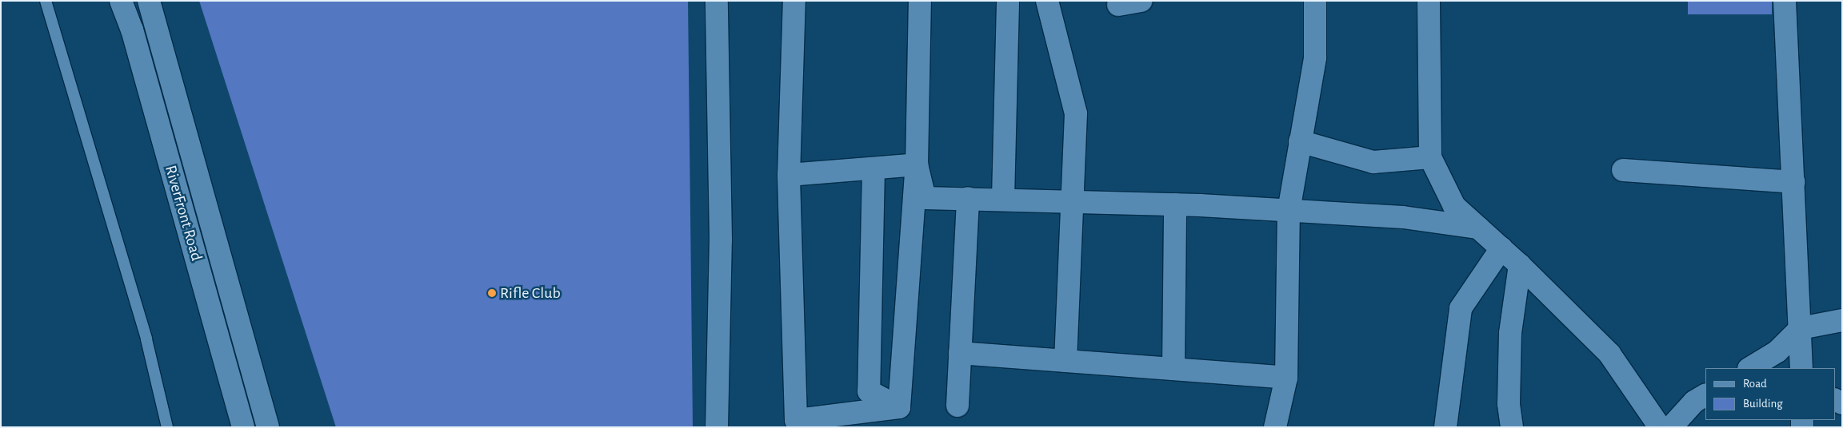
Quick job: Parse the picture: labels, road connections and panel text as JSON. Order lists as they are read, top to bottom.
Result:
{
  "streets": {
    "street": ["RiverFront Road"]
  },
  "places": ["Rifle Club"],
  "legend": ["Road", "Building"]
}
